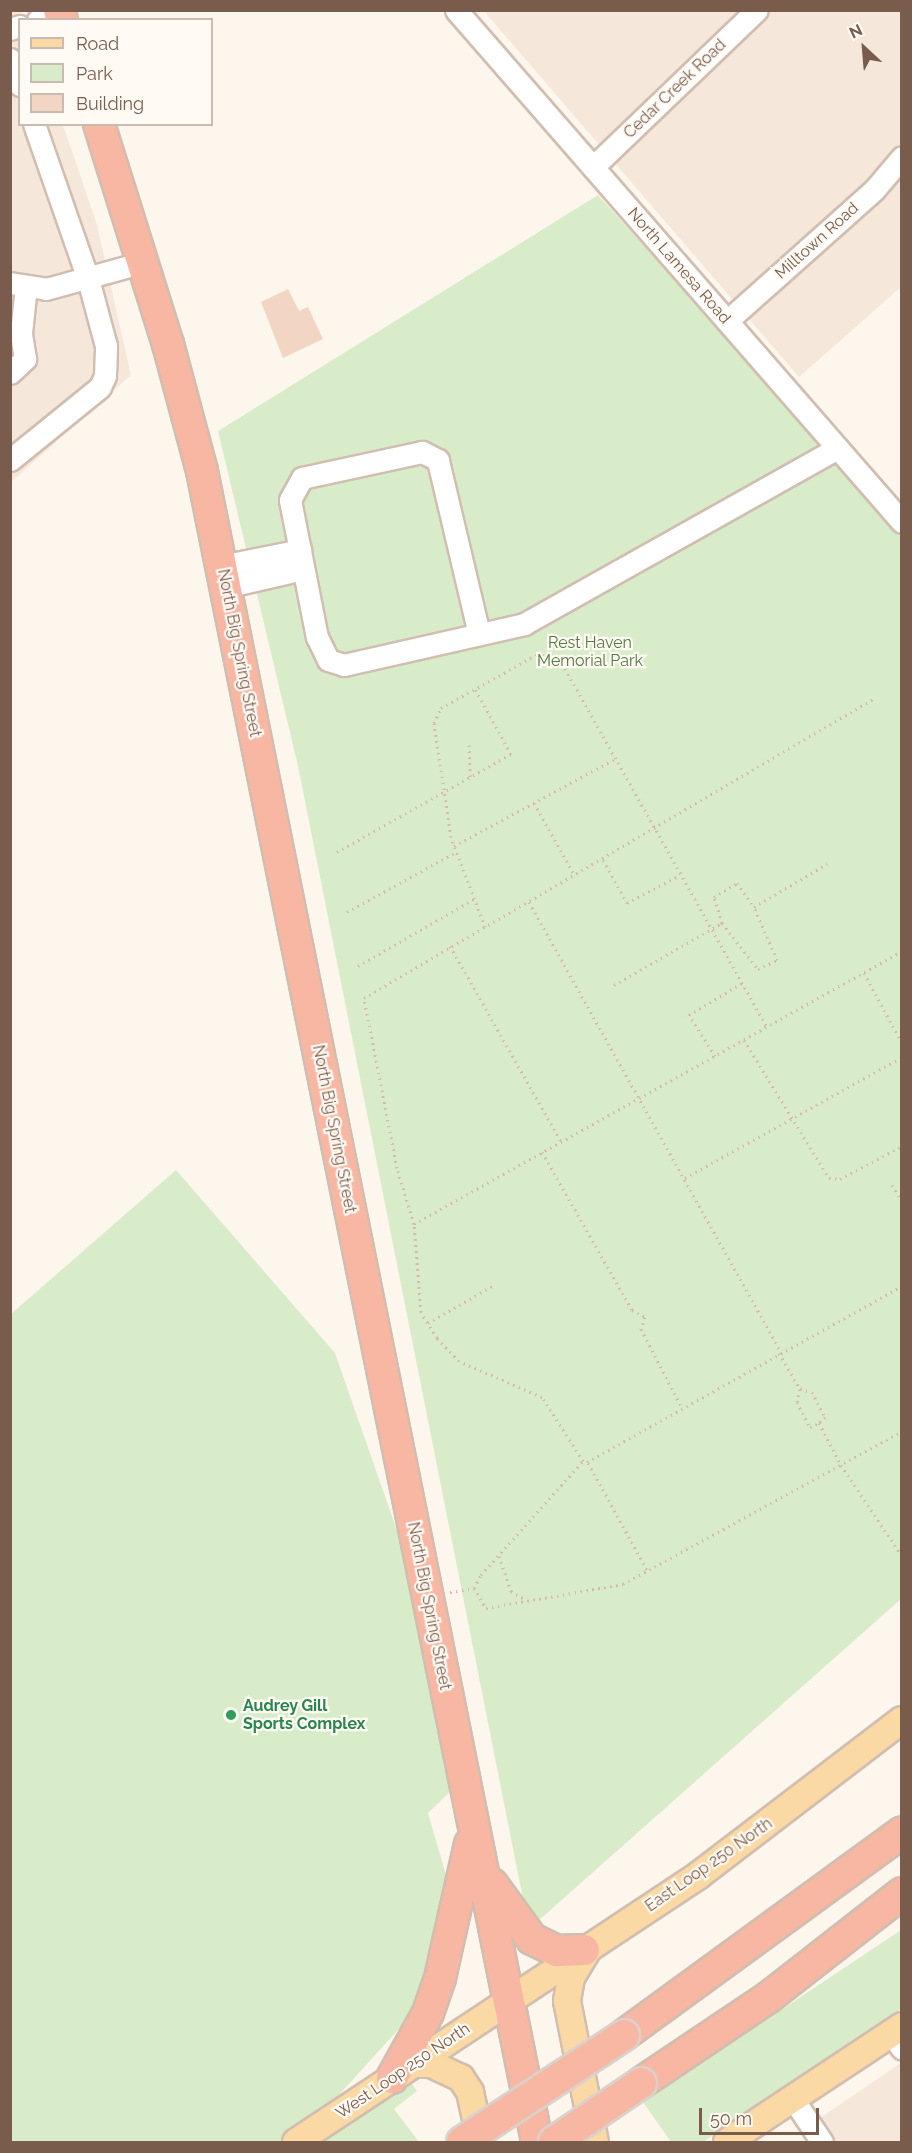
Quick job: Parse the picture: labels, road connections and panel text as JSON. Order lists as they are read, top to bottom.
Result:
{
  "streets": {
    "highway": ["North Big Spring Street"],
    "main road": ["East Loop 250 North", "West Loop 250 North"],
    "street": ["Cedar Creek Road", "Milltown Road", "North Lamesa Road"]
  },
  "crossings": [
    ["Cedar Creek Road", "North Lamesa Road"],
    ["Milltown Road", "North Lamesa Road"],
    ["North Big Spring Street", "East Loop 250 North"],
    ["North Big Spring Street", "West Loop 250 North"],
    ["East Loop 250 North", "West Loop 250 North"]
  ],
  "parks": ["Rest Haven Memorial Park"],
  "places": ["Audrey Gill Sports Complex"],
  "legend": ["Road", "Park", "Building"],
  "scale_bar": "50 m",
  "north": "top left"
}
